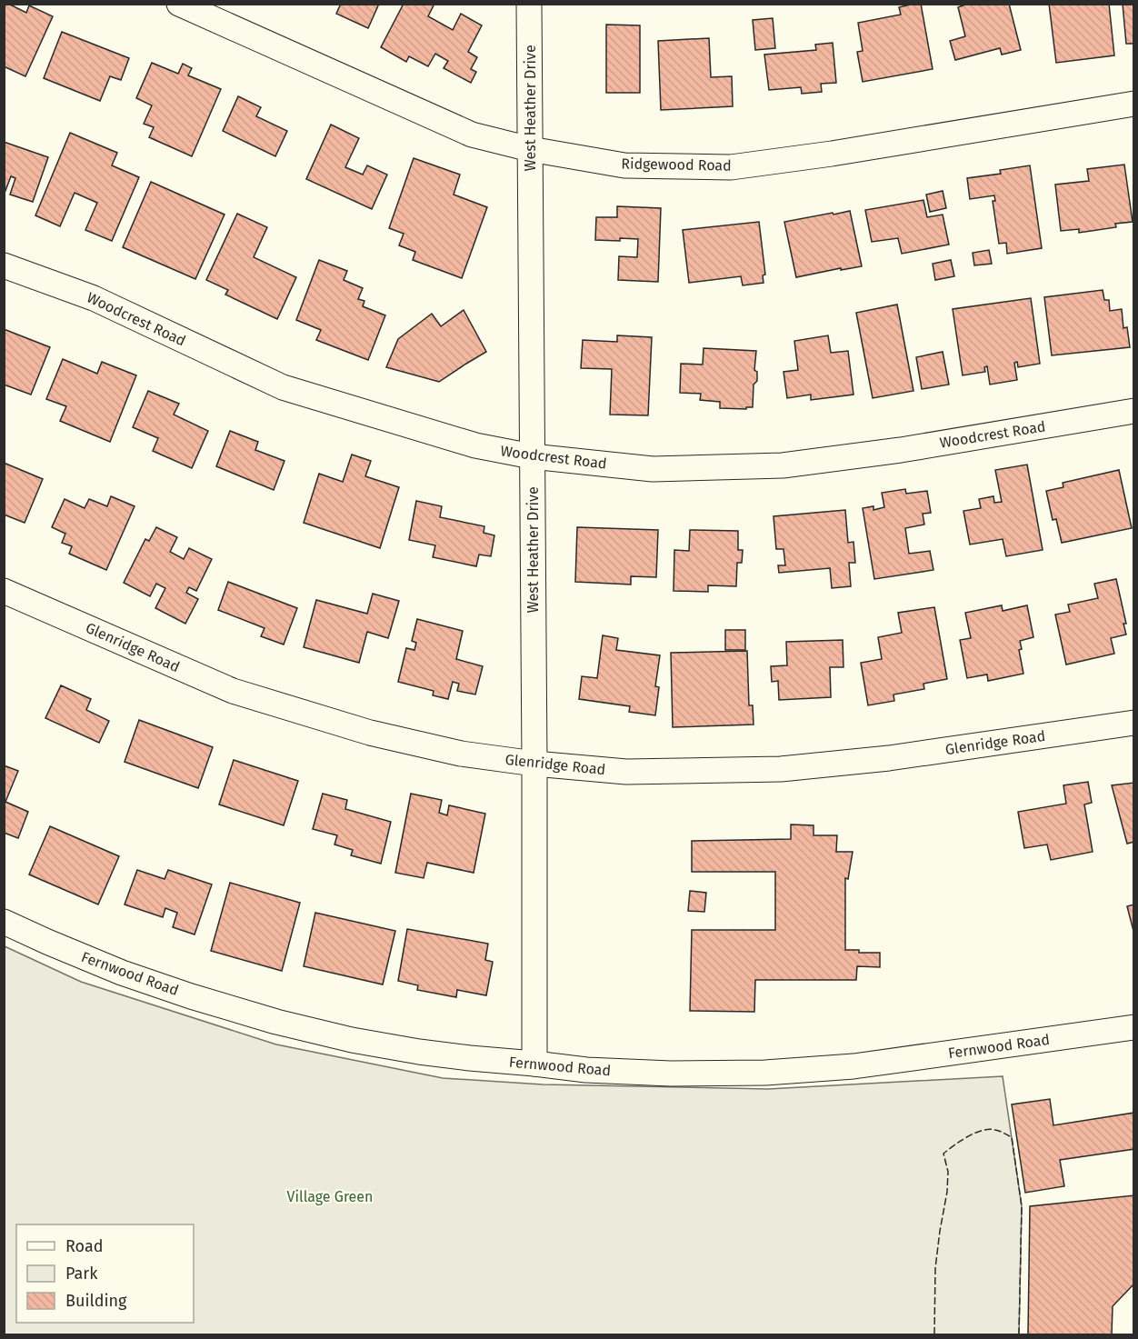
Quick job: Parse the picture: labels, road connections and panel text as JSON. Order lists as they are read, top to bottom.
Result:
{
  "streets": {
    "street": [
      "West Heather Drive",
      "Ridgewood Road",
      "Woodcrest Road",
      "Glenridge Road",
      "Fernwood Road"
    ]
  },
  "crossings": [
    ["West Heather Drive", "Ridgewood Road"],
    ["West Heather Drive", "Woodcrest Road"],
    ["West Heather Drive", "Glenridge Road"],
    ["West Heather Drive", "Fernwood Road"]
  ],
  "parks": ["Village Green"],
  "legend": ["Road", "Park", "Building"]
}
